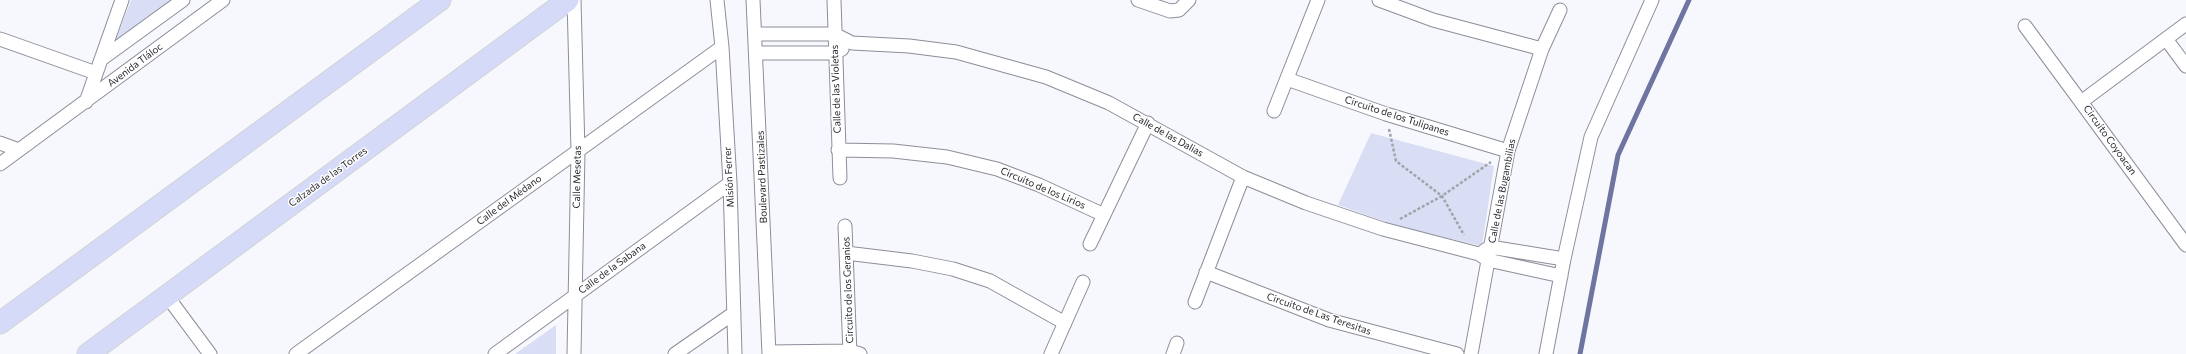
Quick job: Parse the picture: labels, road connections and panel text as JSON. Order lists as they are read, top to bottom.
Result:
{
  "streets": {
    "main road": ["Calzada de las Torres"],
    "street": [
      "Avenida Tláloc",
      "Calle de las Violetas",
      "Circuito de los Tulipanes",
      "Calle de las Dalias",
      "Circuito Coyoacan",
      "Calle Mesetas",
      "Misión Ferrer",
      "Boulevard Pastizales",
      "Circuito de los Lirios",
      "Calle de las Bugambilias",
      "Calle del Médano",
      "Calle de la Sabana",
      "Circuito de los Geranios",
      "Circuito de Las Teresitas"
    ]
  },
  "crossings": [
    ["Calle de las Violetas", "Calle de las Dalias"],
    ["Calle de las Violetas", "Circuito de los Lirios"],
    ["Circuito de los Tulipanes", "Calle de las Bugambilias"],
    ["Calle de las Dalias", "Boulevard Pastizales"],
    ["Calle de las Dalias", "Calle de las Bugambilias"],
    ["Calle Mesetas", "Calle del Médano"],
    ["Calle Mesetas", "Calle de la Sabana"],
    ["Misión Ferrer", "Calle del Médano"],
    ["Misión Ferrer", "Calle de la Sabana"]
  ]
}
